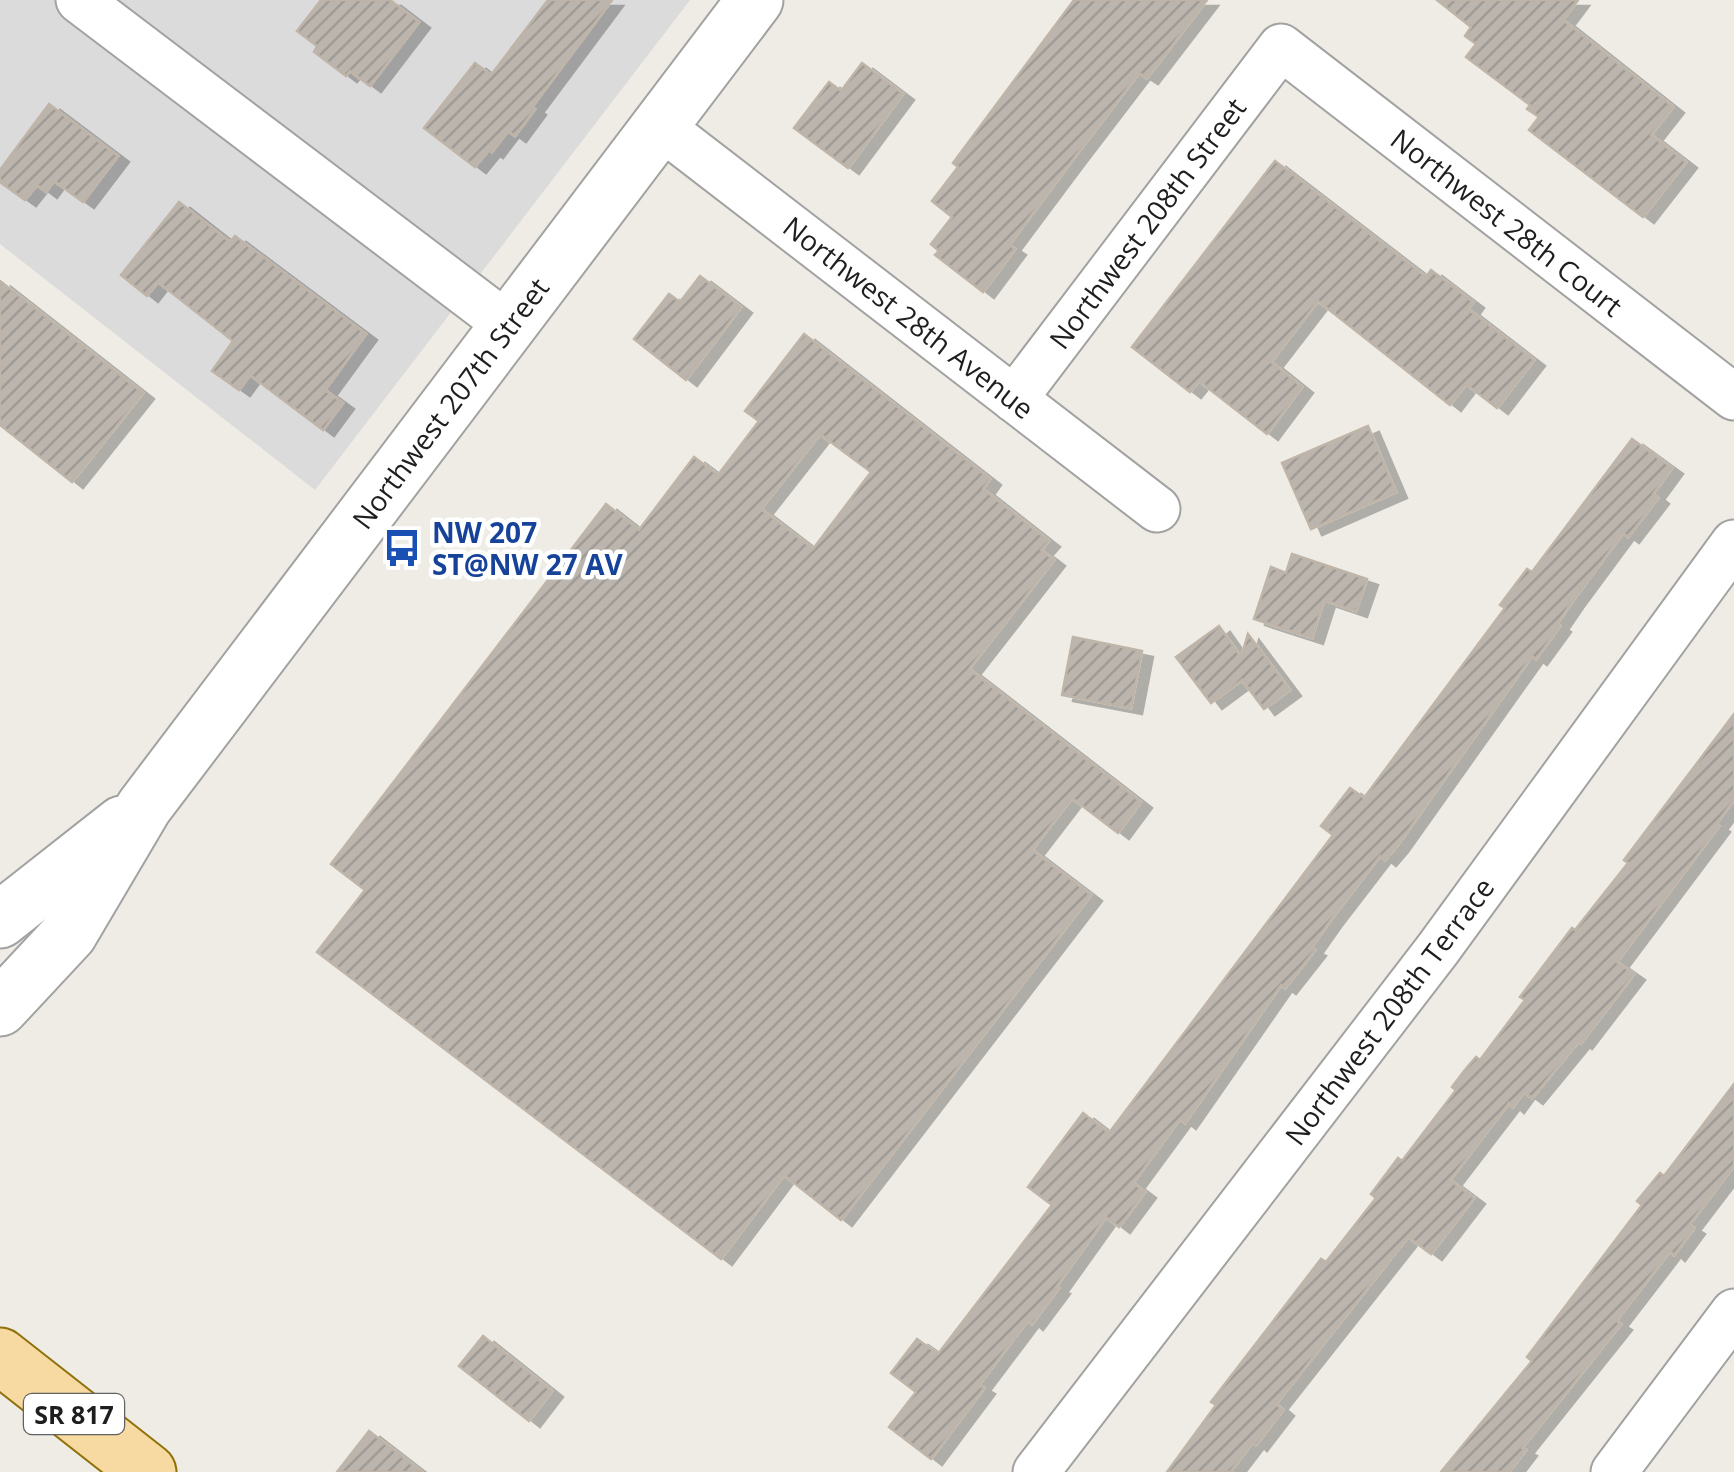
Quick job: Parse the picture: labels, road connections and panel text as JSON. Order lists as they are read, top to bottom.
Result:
{
  "streets": {
    "main road": ["SR 817"],
    "street": [
      "Northwest 28th Court",
      "Northwest 208th Street",
      "Northwest 28th Avenue",
      "Northwest 207th Street",
      "Northwest 208th Terrace"
    ]
  },
  "crossings": [
    ["Northwest 28th Court", "Northwest 208th Street"],
    ["Northwest 208th Street", "Northwest 28th Avenue"],
    ["Northwest 28th Avenue", "Northwest 207th Street"]
  ],
  "places": {
    "bus stop": ["NW 207 ST@NW 27 AV"]
  }
}
